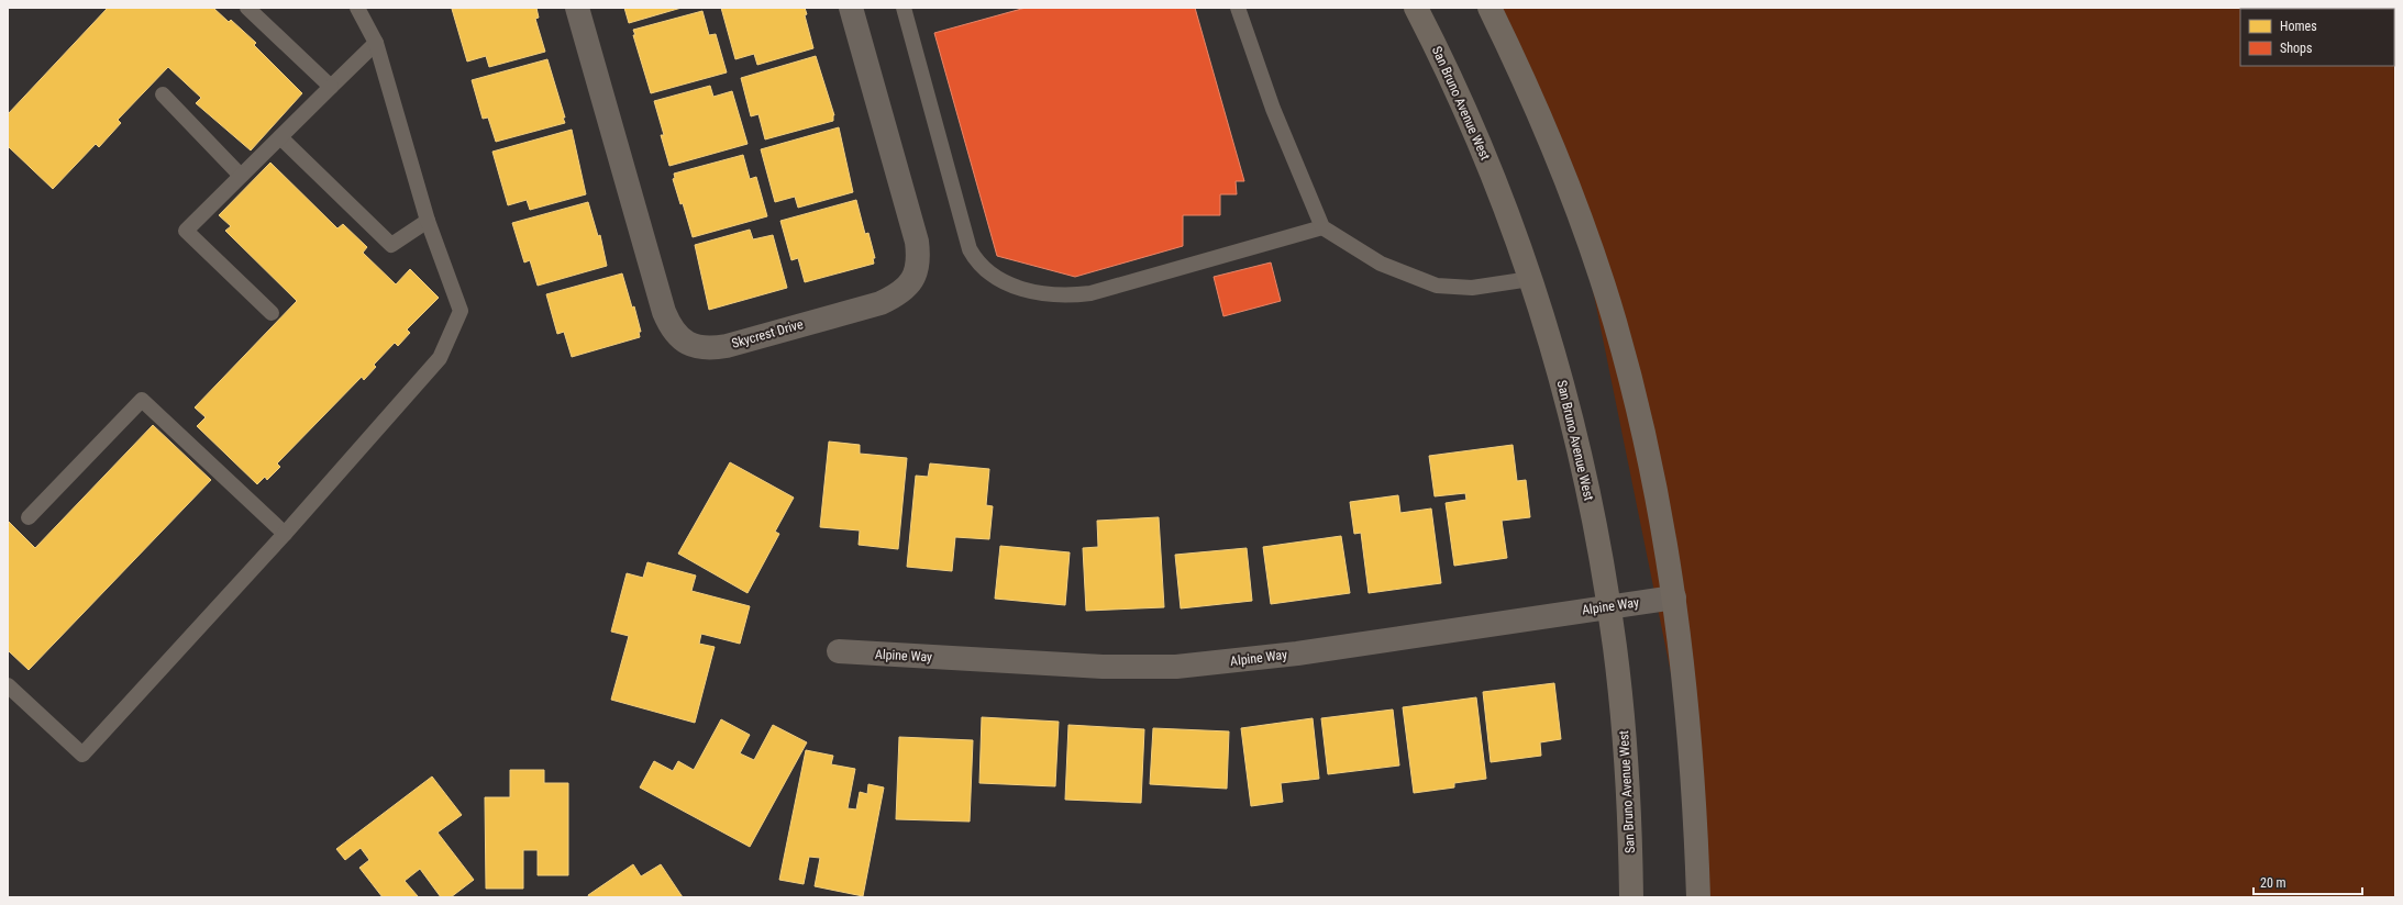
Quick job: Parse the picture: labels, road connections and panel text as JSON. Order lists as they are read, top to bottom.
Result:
{
  "streets": {
    "main road": ["San Bruno Avenue West"],
    "street": ["Skycrest Drive", "Alpine Way"]
  },
  "crossings": [
    ["San Bruno Avenue West", "Alpine Way"]
  ],
  "legend": ["Homes", "Shops"],
  "scale_bar": "20 m"
}
